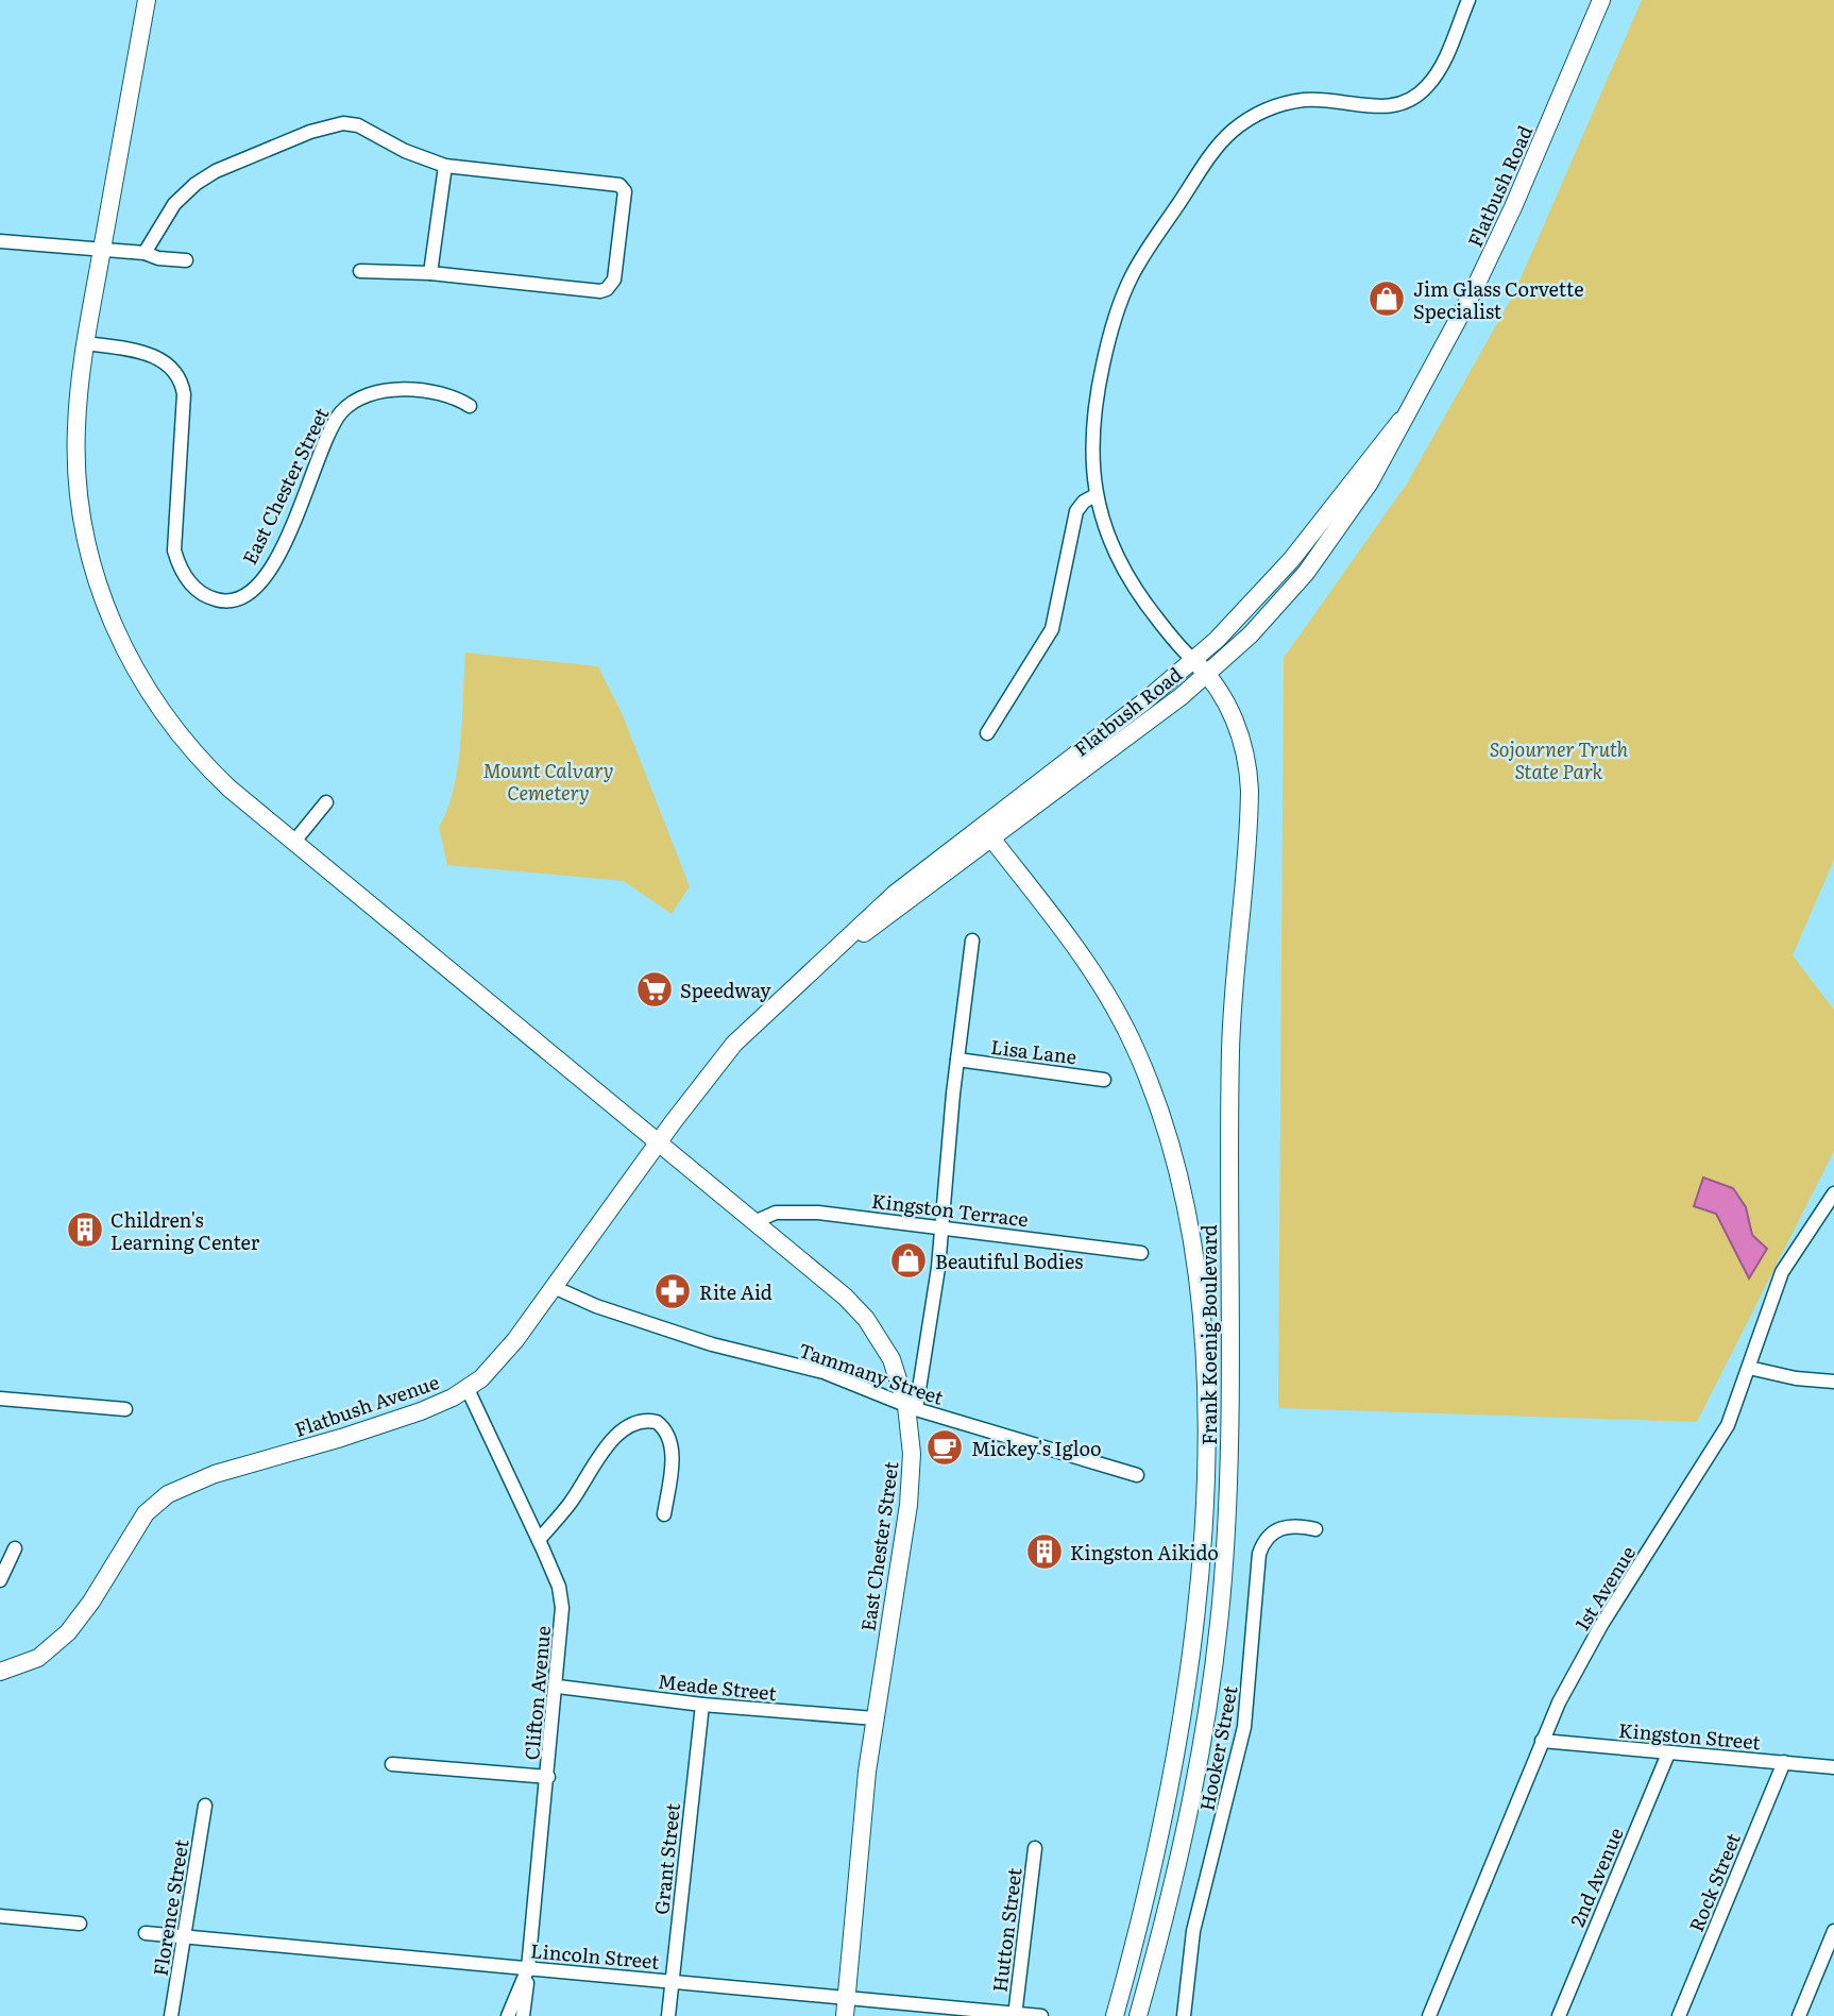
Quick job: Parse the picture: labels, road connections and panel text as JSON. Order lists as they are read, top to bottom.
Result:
{
  "streets": {
    "main road": [
      "Flatbush Road",
      "East Chester Street",
      "Frank Koenig Boulevard",
      "Flatbush Avenue"
    ],
    "street": [
      "Lisa Lane",
      "Kingston Terrace",
      "Tammany Street",
      "1st Avenue",
      "Meade Street",
      "Clifton Avenue",
      "Kingston Street",
      "Hooker Street",
      "Grant Street",
      "2nd Avenue",
      "Rock Street",
      "Florence Street",
      "Hutton Street",
      "Lincoln Street"
    ]
  },
  "crossings": [
    ["Flatbush Road", "Frank Koenig Boulevard"],
    ["Flatbush Road", "Flatbush Avenue"],
    ["East Chester Street", "Lisa Lane"],
    ["East Chester Street", "Kingston Terrace"],
    ["East Chester Street", "Tammany Street"],
    ["East Chester Street", "Flatbush Avenue"],
    ["East Chester Street", "Meade Street"],
    ["East Chester Street", "Lincoln Street"],
    ["Tammany Street", "Flatbush Avenue"],
    ["Flatbush Avenue", "Clifton Avenue"],
    ["1st Avenue", "Kingston Street"],
    ["Meade Street", "Clifton Avenue"],
    ["Meade Street", "Grant Street"],
    ["Clifton Avenue", "Lincoln Street"],
    ["Kingston Street", "2nd Avenue"],
    ["Kingston Street", "Rock Street"],
    ["Grant Street", "Lincoln Street"],
    ["Florence Street", "Lincoln Street"],
    ["Hutton Street", "Lincoln Street"]
  ],
  "parks": ["Sojourner Truth State Park", "Mount Calvary Cemetery"],
  "places": {
    "shop": ["Jim Glass Corvette Specialist", "Beautiful Bodies"],
    "supermarket": ["Speedway"],
    "building": ["Children's Learning Center", "Kingston Aikido"],
    "pharmacy": ["Rite Aid"],
    "cafe": ["Mickey's Igloo"]
  }
}
